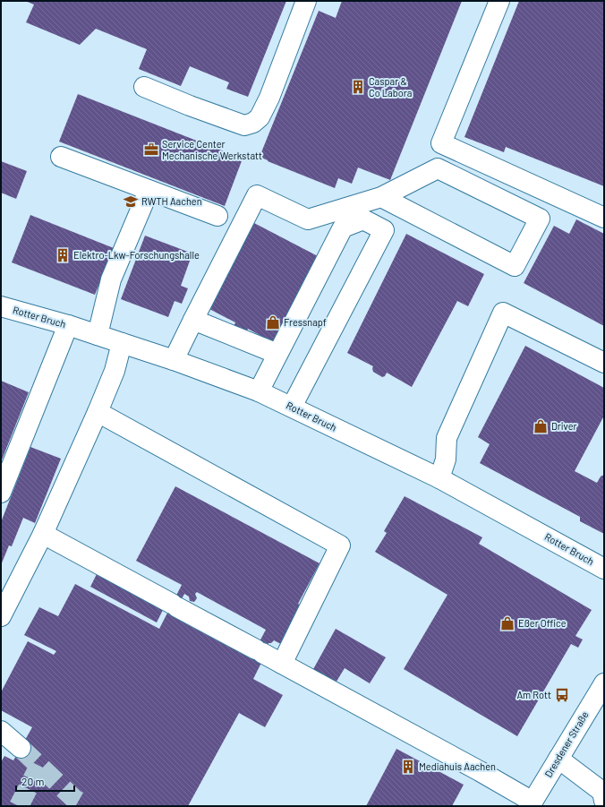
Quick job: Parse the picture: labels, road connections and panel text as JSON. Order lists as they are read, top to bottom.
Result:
{
  "streets": {
    "street": ["Rotter Bruch", "Dresdener Straße"]
  },
  "places": {
    "building": ["Caspar & Co Labora", "Elektro-Lkw-Forschungshalle", "Mediahuis Aachen"],
    "office": ["Service Center Mechanische Werkstatt"],
    "school or university": ["RWTH Aachen"],
    "shop": ["Fressnapf", "Driver", "Eßer Office"],
    "bus stop": ["Am Rott"]
  },
  "scale_bar": "20 m"
}
